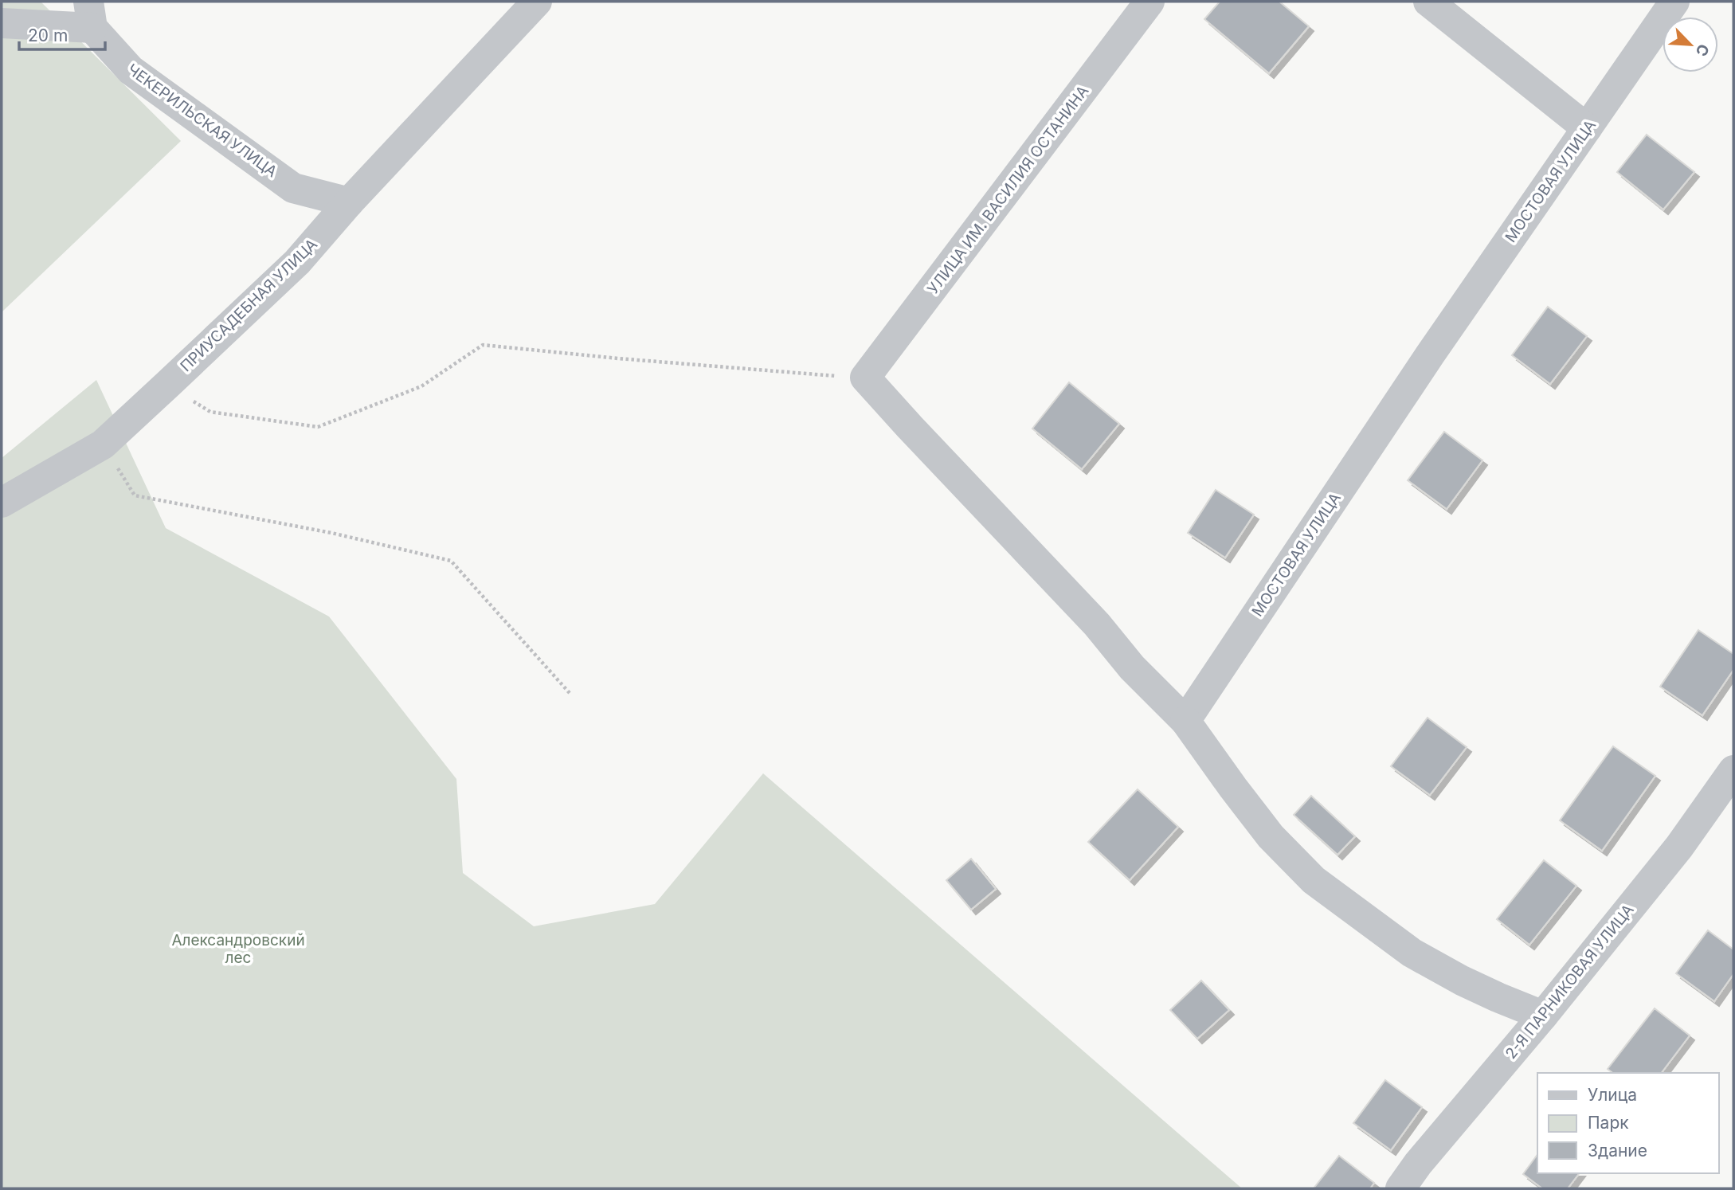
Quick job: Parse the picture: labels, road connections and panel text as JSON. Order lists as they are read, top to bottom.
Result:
{
  "streets": {
    "street": [
      "ЧЕКЕРИЛЬСКАЯ УЛИЦА",
      "МОСТОВАЯ УЛИЦА",
      "УЛИЦА ИМ. ВАСИЛИЯ ОСТАНИНА",
      "ПРИУСАДЕБНАЯ УЛИЦА",
      "2-Я ПАРНИКОВАЯ УЛИЦА"
    ]
  },
  "crossings": [
    ["ЧЕКЕРИЛЬСКАЯ УЛИЦА", "ПРИУСАДЕБНАЯ УЛИЦА"]
  ],
  "parks": ["Александровский лес"],
  "legend": ["Улица", "Парк", "Здание"],
  "scale_bar": "20 m",
  "north": "bottom right"
}
